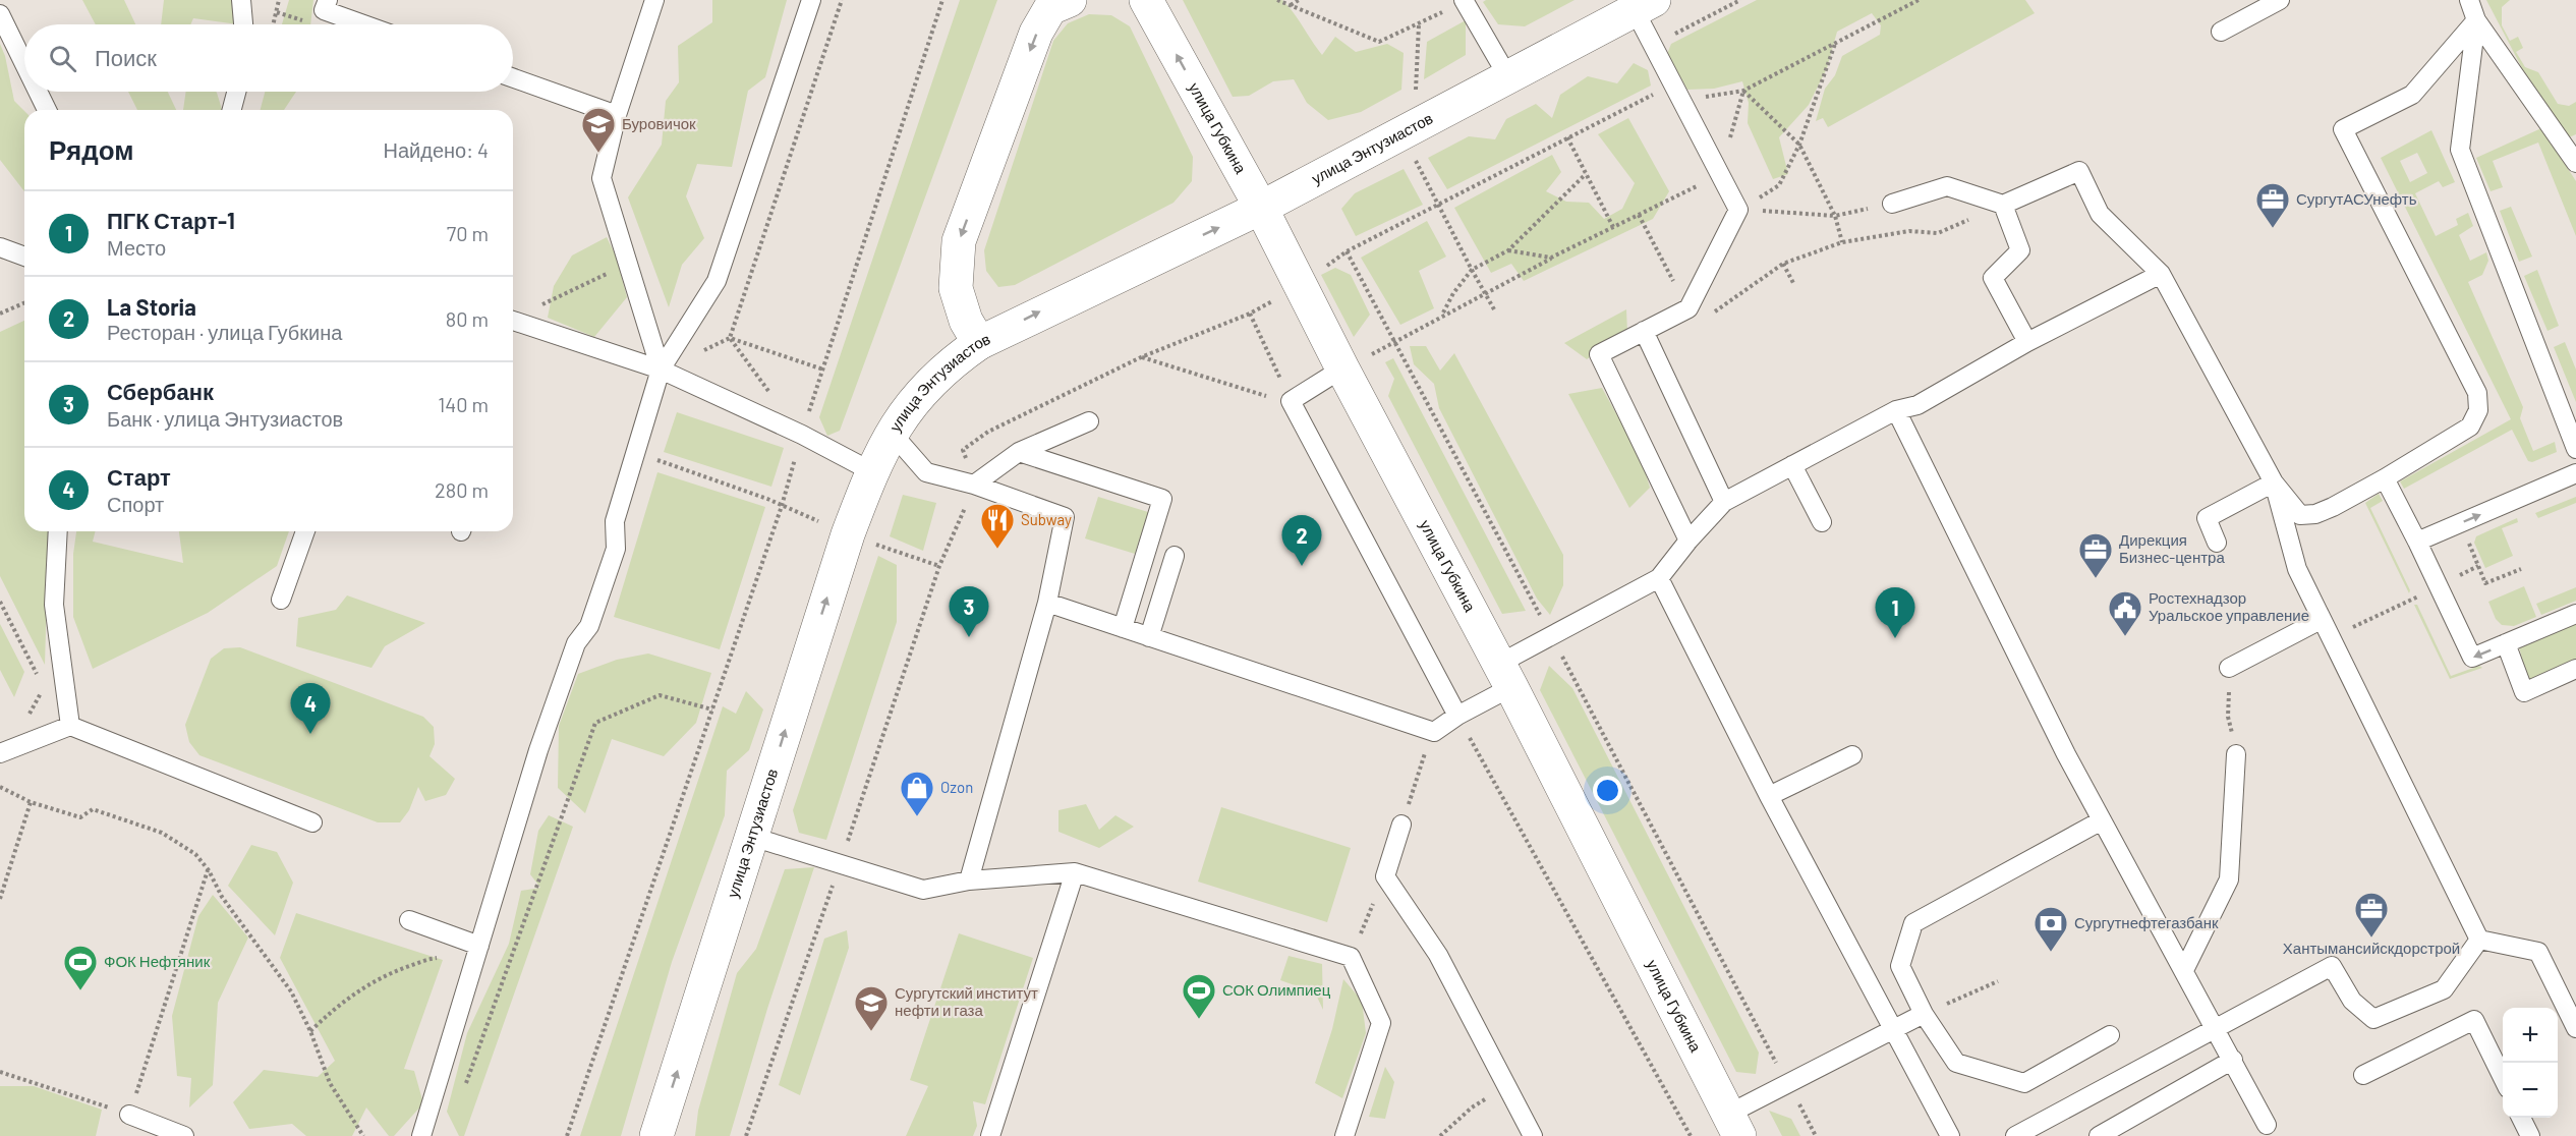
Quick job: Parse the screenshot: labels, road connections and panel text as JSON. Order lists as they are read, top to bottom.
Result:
{
  "streets": {
    "main road": ["улица Губкина", "улица Энтузиастов"]
  },
  "crossings": [
    ["улица Губкина", "улица Энтузиастов"]
  ],
  "one_way": ["улица Энтузиастов"],
  "places": {
    "school or university": ["Буровичок", "Сургутский институт нефти и газа"],
    "office": ["СургутАСУнефть", "Дирекция Бизнес-центра", "Хантымансийскдорстрой"],
    "restaurant": ["Subway"],
    "public building": ["Ростехнадзор Уральское управление"],
    "shop": ["Ozon"],
    "bank": ["Сургутнефтегазбанк"],
    "sports": ["ФОК Нефтяник", "СОК Олимпиец"]
  },
  "page": {
    "search": "Поиск",
    "heading": ["Рядом", "Найдено: 4"],
    "list": [
      {
        "mark": "1",
        "name": "ПГК Старт-1",
        "note": "Место",
        "value": "70 m"
      },
      {
        "mark": "2",
        "name": "La Storia",
        "note": "Ресторан · улица Губкина",
        "value": "80 m"
      },
      {
        "mark": "3",
        "name": "Сбербанк",
        "note": "Банк · улица Энтузиастов",
        "value": "140 m"
      },
      {
        "mark": "4",
        "name": "Старт",
        "note": "Спорт",
        "value": "280 m"
      }
    ],
    "pins": [
      "2",
      "3",
      "1",
      "4"
    ],
    "map_buttons": ["+", "−"]
  }
}
